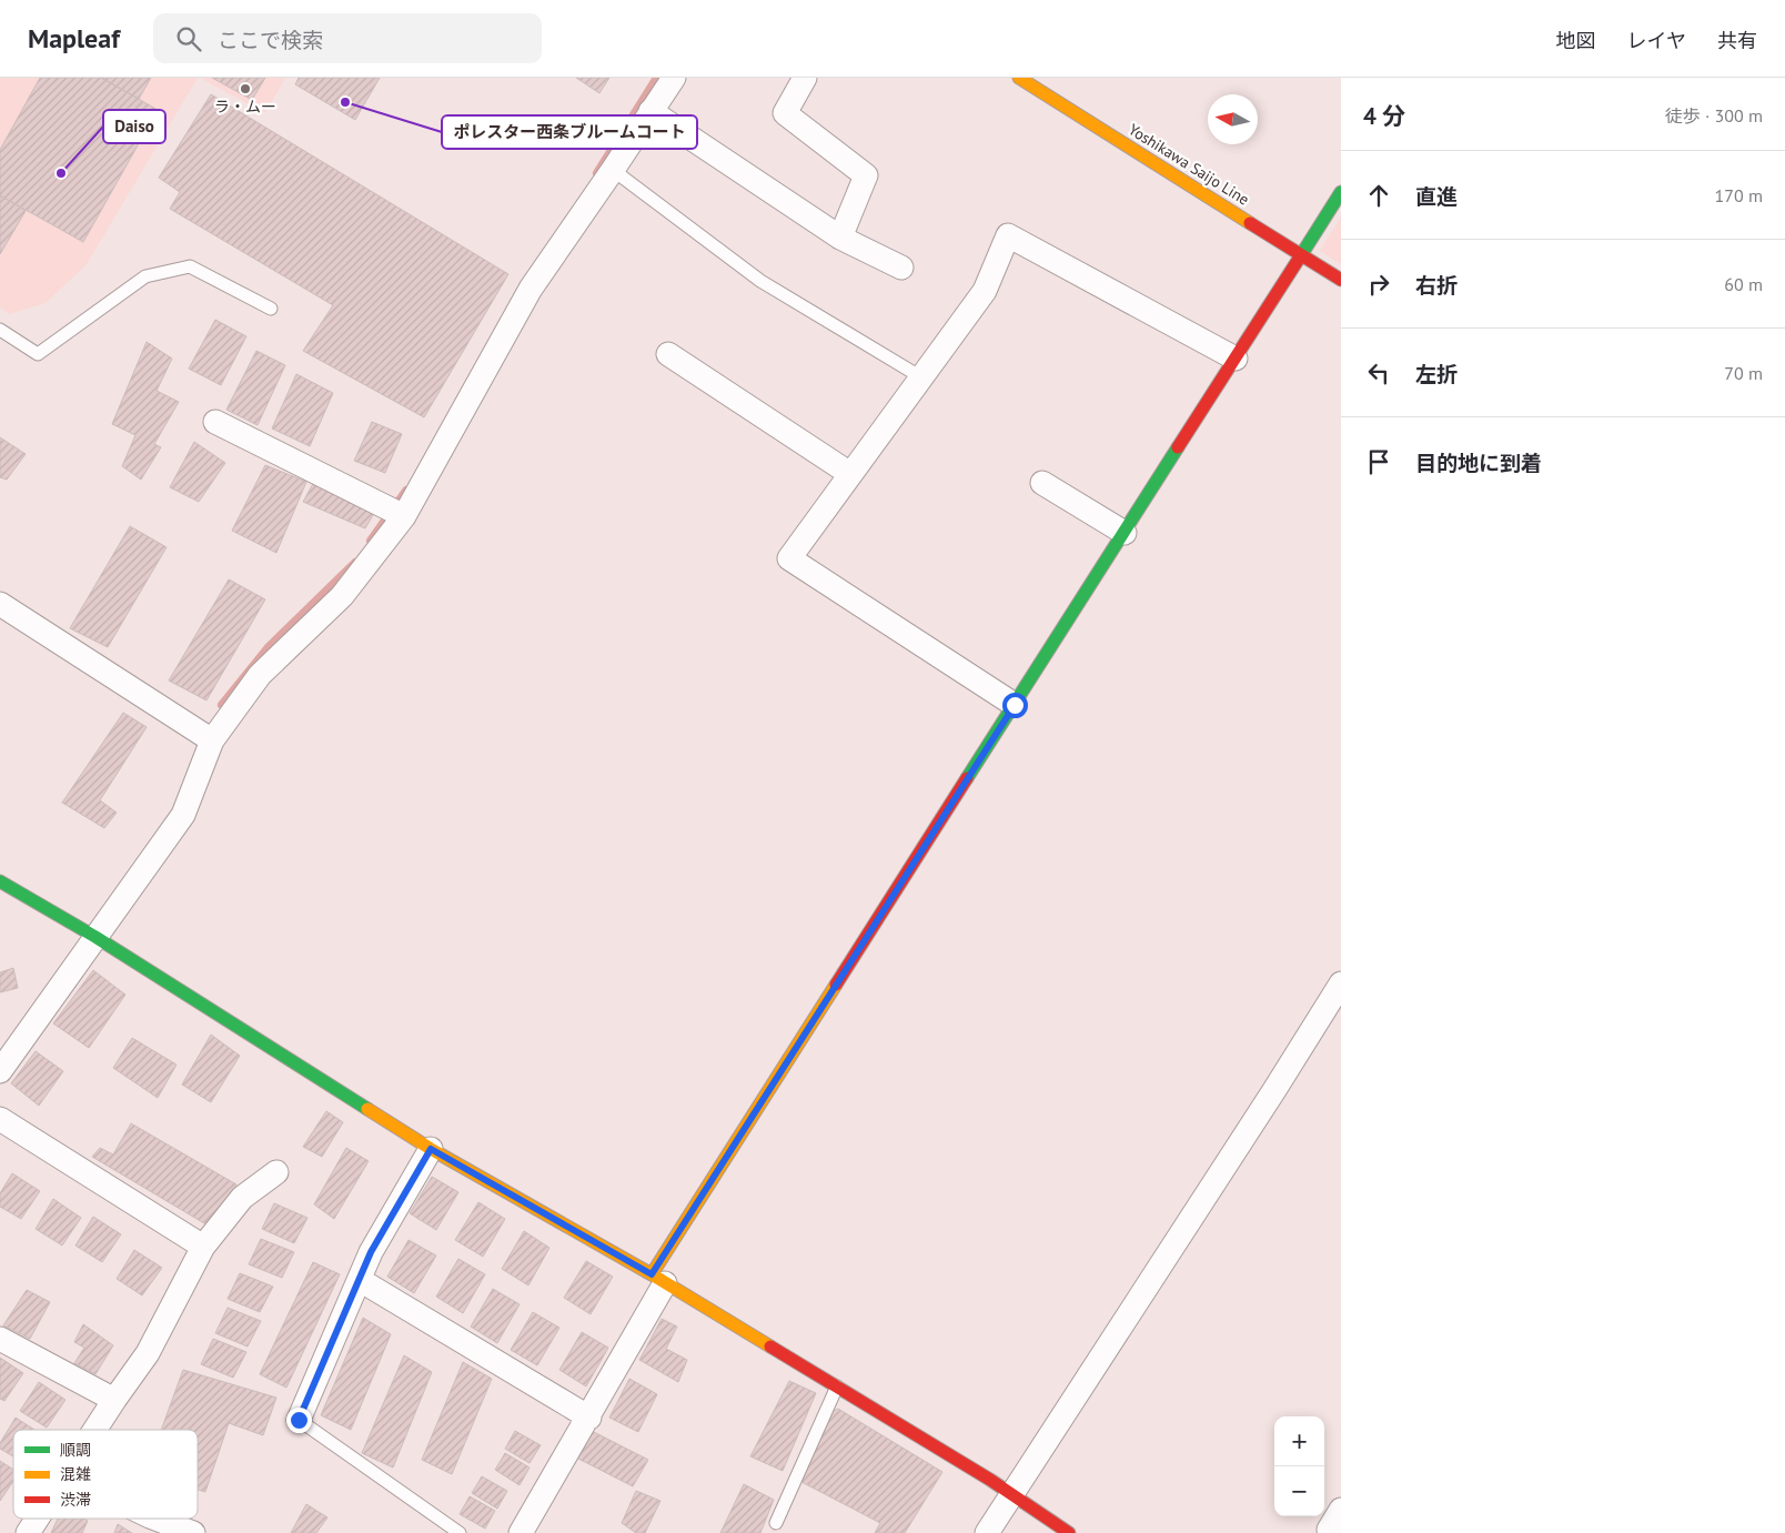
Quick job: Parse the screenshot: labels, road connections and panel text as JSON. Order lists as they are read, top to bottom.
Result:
{
  "streets": {
    "street": ["Yoshikawa Saijo Line"]
  },
  "places": ["ラ・ムー", "ポレスター西条ブルームコート", "Daiso"],
  "legend": ["順調", "混雑", "渋滞"],
  "north": "left",
  "page": {
    "header": "Mapleaf",
    "search": "ここで検索",
    "nav": ["地図", "レイヤ", "共有"],
    "heading": ["4 分", "徒歩 · 300 m"],
    "list": [
      ["直進", "170 m"],
      ["右折", "60 m"],
      ["左折", "70 m"],
      "目的地に到着"
    ],
    "map_buttons": ["+", "−"]
  }
}
